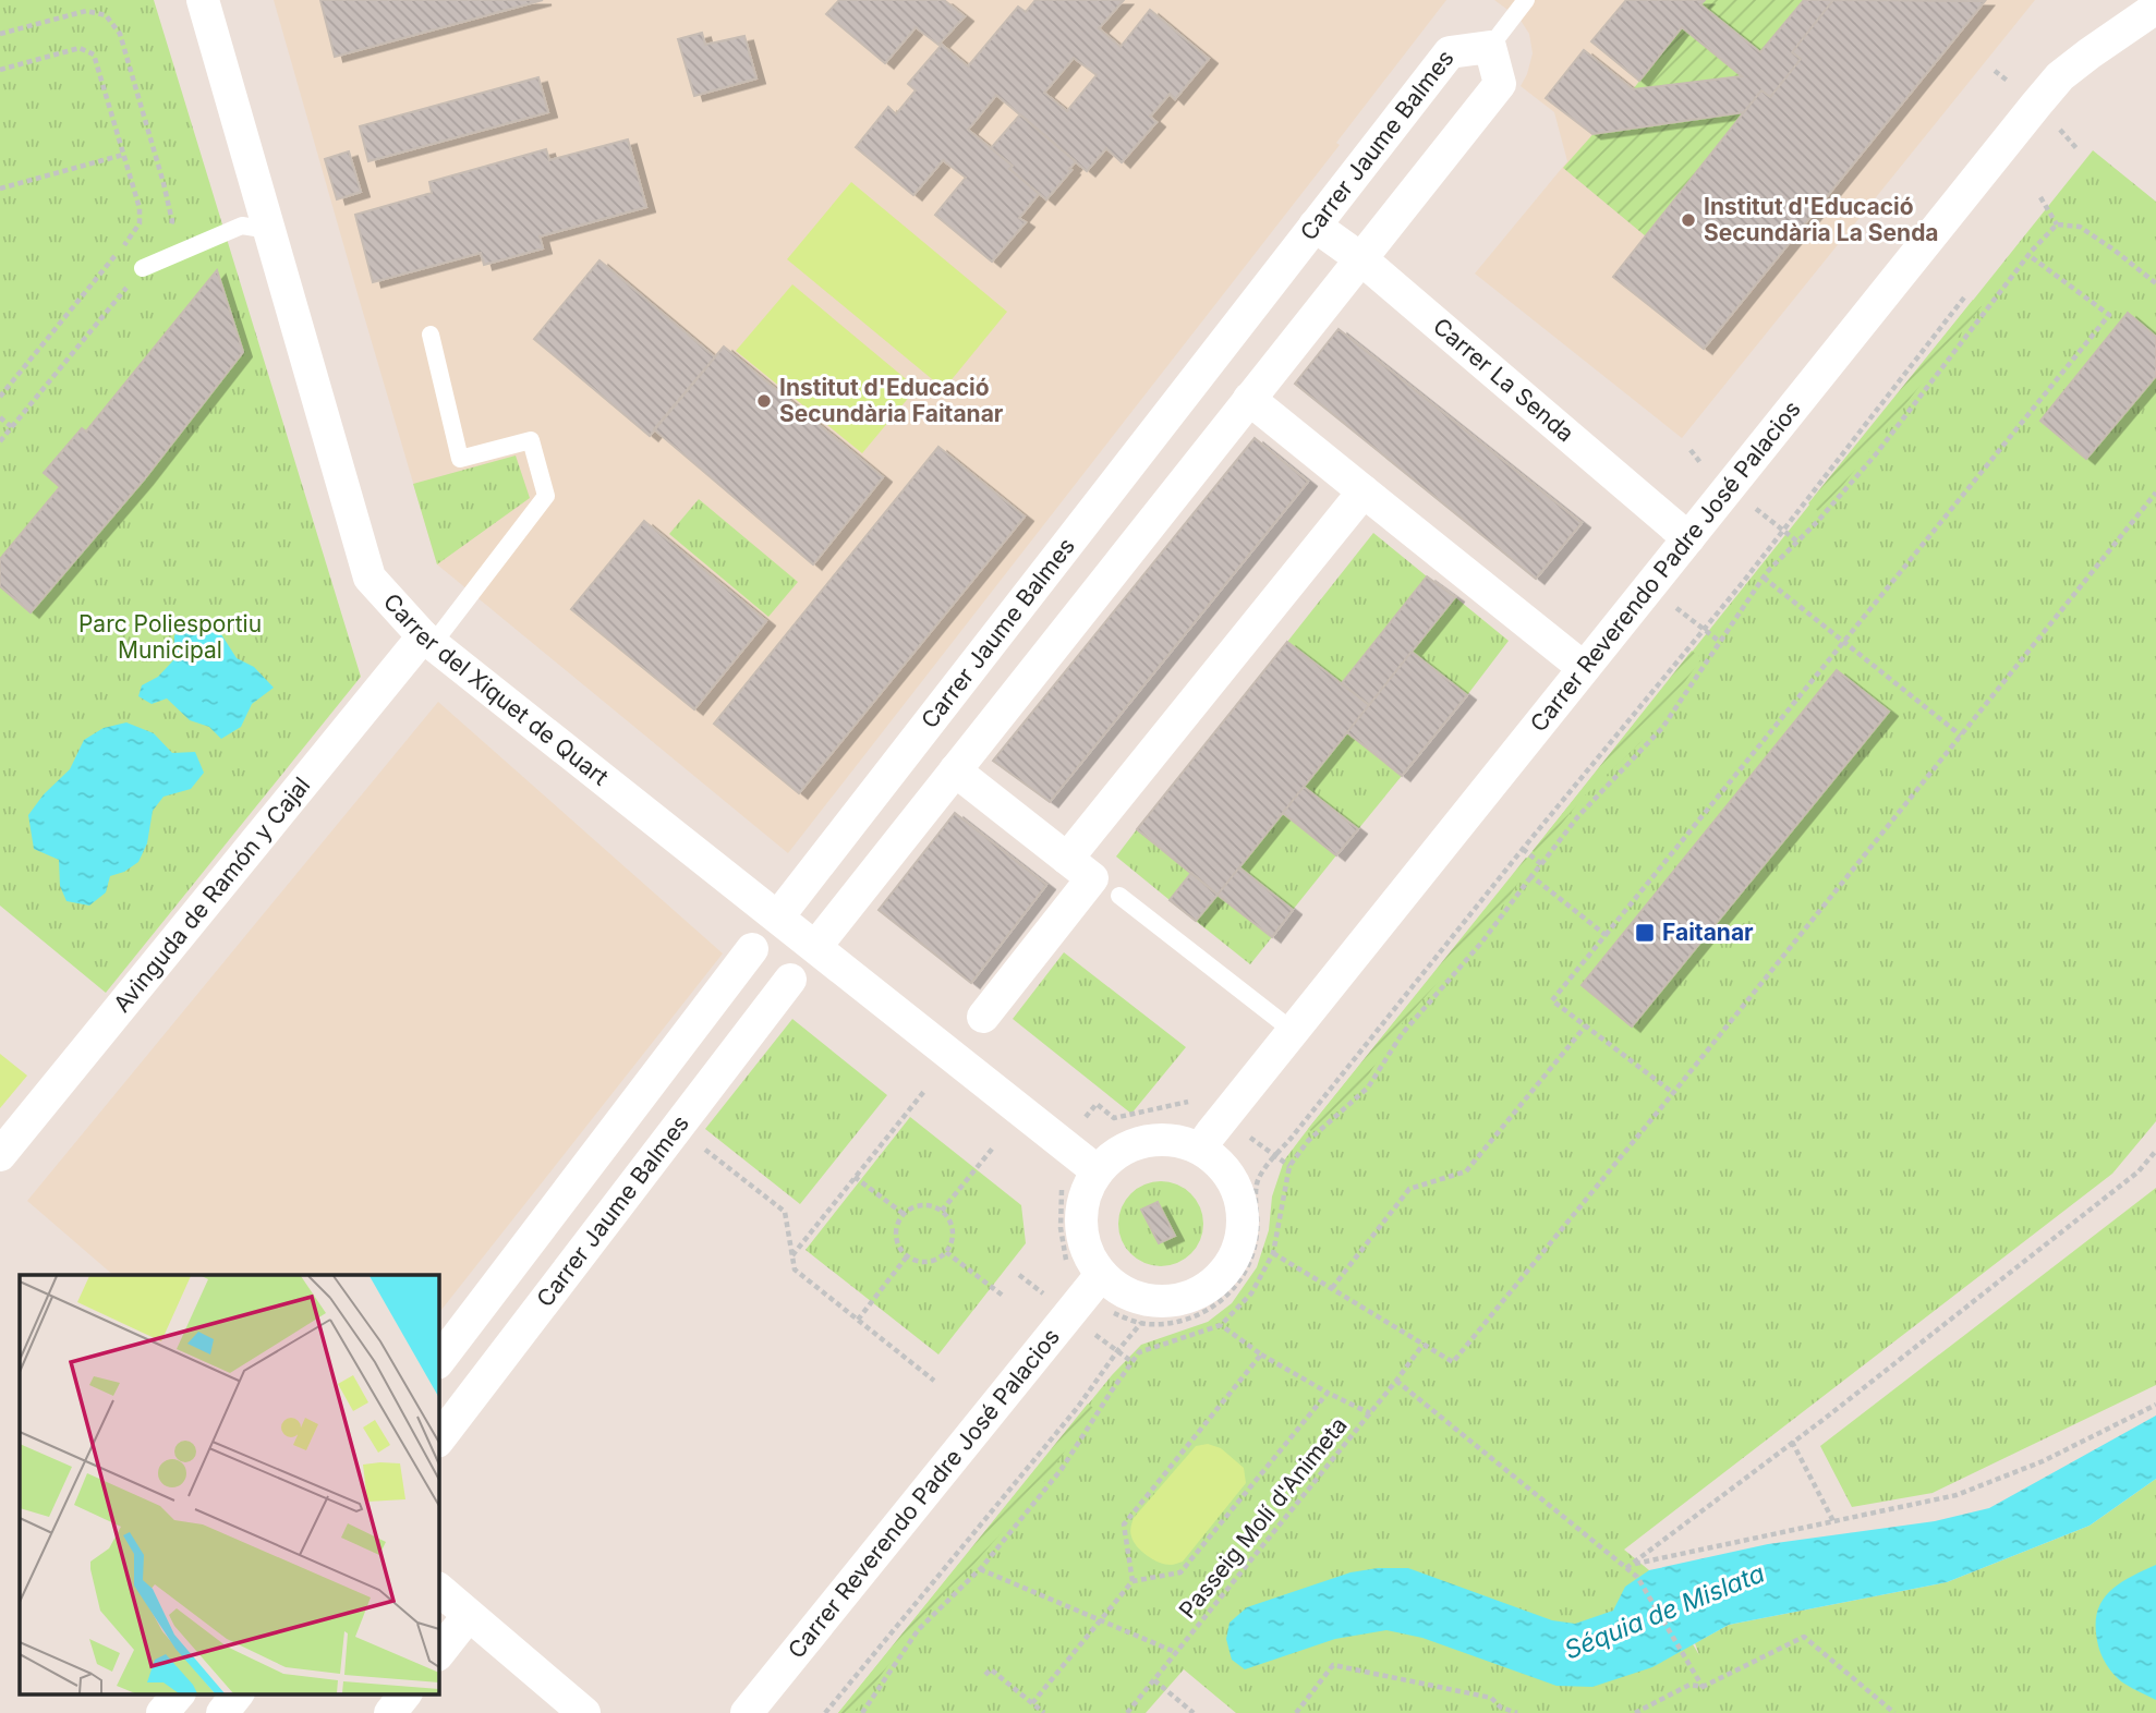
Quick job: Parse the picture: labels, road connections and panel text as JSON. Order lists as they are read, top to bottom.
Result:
{
  "streets": {
    "street": [
      "Carrer Jaume Balmes",
      "Carrer La Senda",
      "Carrer Reverendo Padre José Palacios",
      "Carrer del Xiquet de Quart",
      "Avinguda de Ramón y Cajal"
    ],
    "path": ["Passeig Molí d'Animeta"]
  },
  "crossings": [
    ["Carrer Jaume Balmes", "Carrer La Senda"],
    ["Carrer Jaume Balmes", "Carrer del Xiquet de Quart"],
    ["Carrer La Senda", "Carrer Reverendo Padre José Palacios"],
    ["Carrer Reverendo Padre José Palacios", "Carrer del Xiquet de Quart"],
    ["Carrer del Xiquet de Quart", "Avinguda de Ramón y Cajal"]
  ],
  "water": ["Séquia de Mislata"],
  "parks": ["Parc Poliesportiu Municipal"],
  "places": {
    "other": ["Institut d'Educació Secundària La Senda", "Institut d'Educació Secundària Faitanar"],
    "transit": ["Faitanar"]
  }
}
